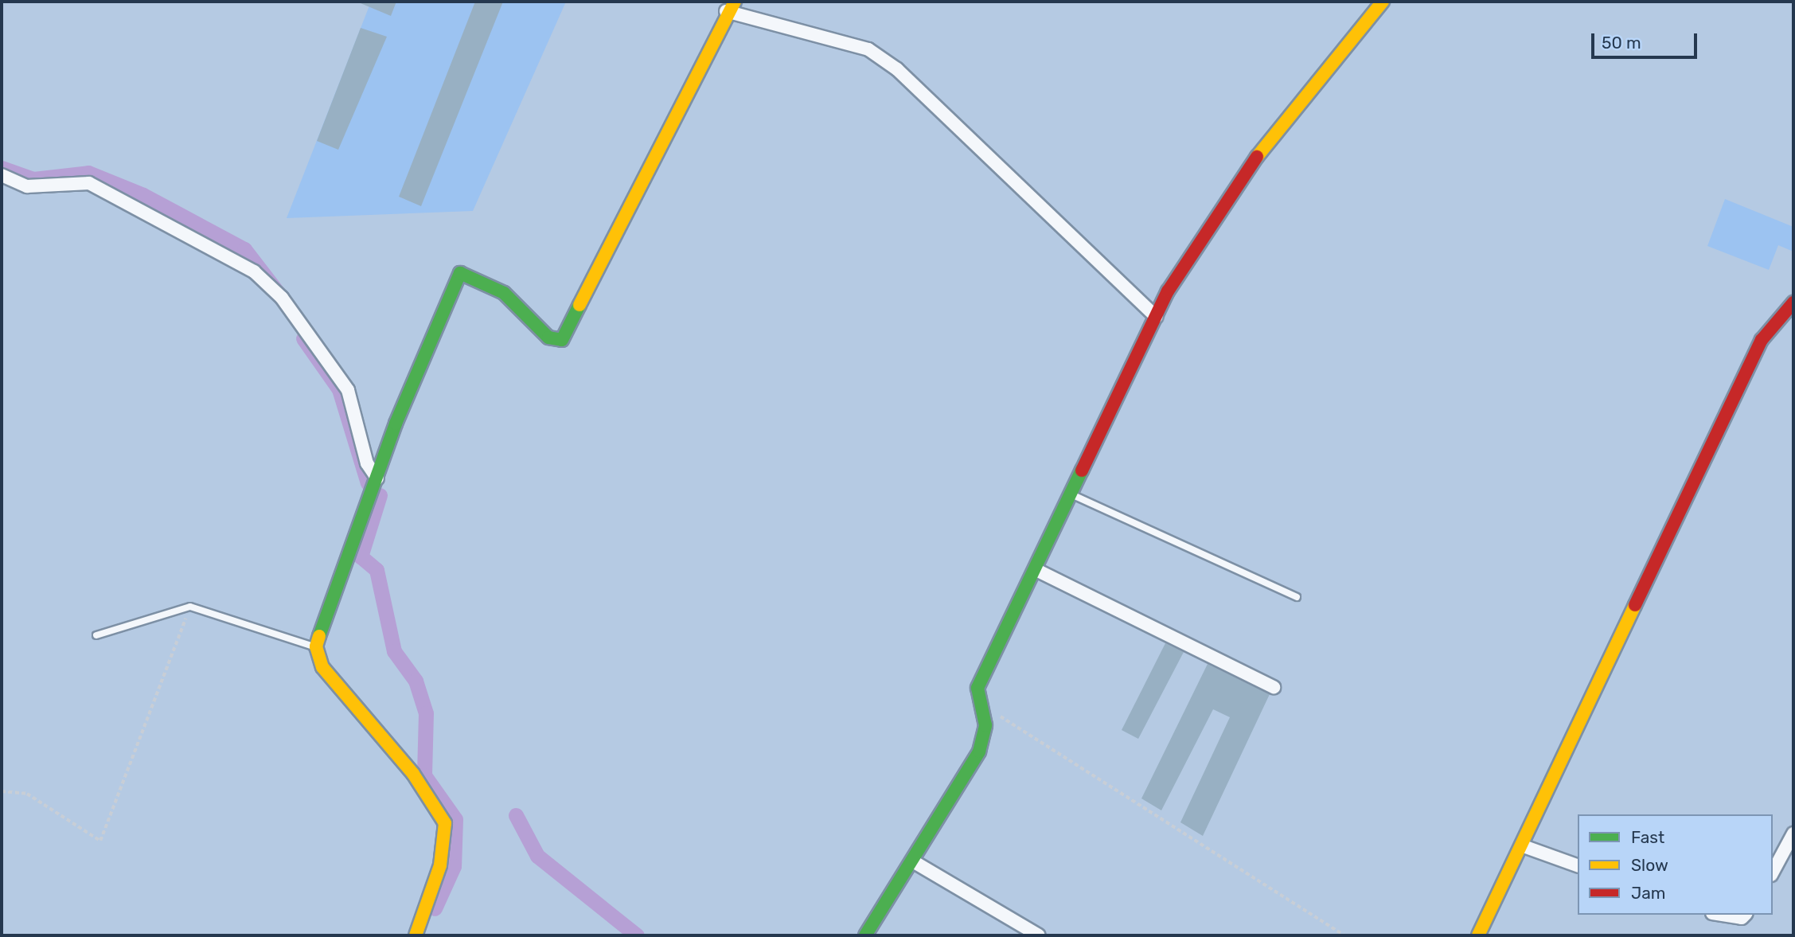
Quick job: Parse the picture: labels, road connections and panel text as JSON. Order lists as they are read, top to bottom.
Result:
{
  "legend": ["Fast", "Slow", "Jam"],
  "scale_bar": "50 m"
}
